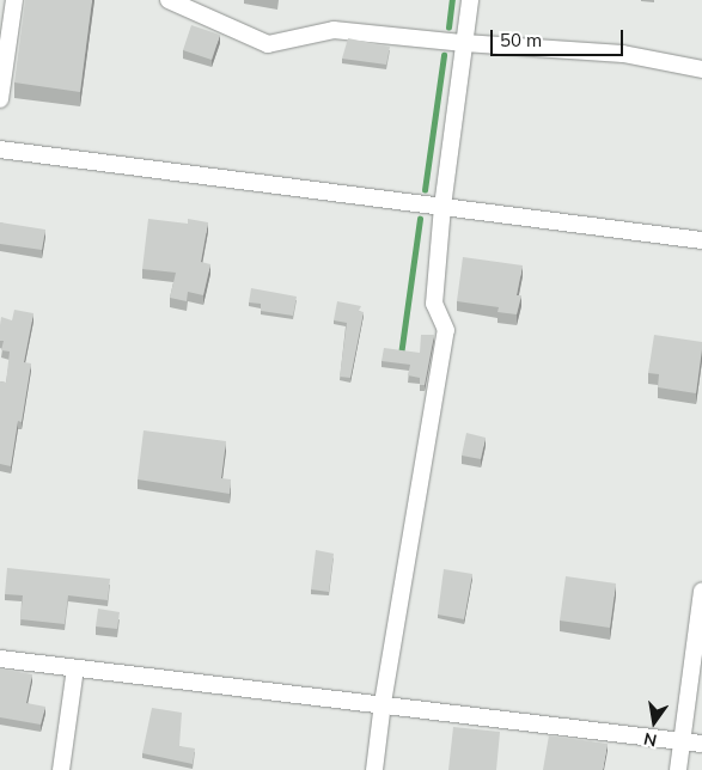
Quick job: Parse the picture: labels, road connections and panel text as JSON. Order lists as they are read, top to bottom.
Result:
{
  "scale_bar": "50 m",
  "north": "bottom"
}
